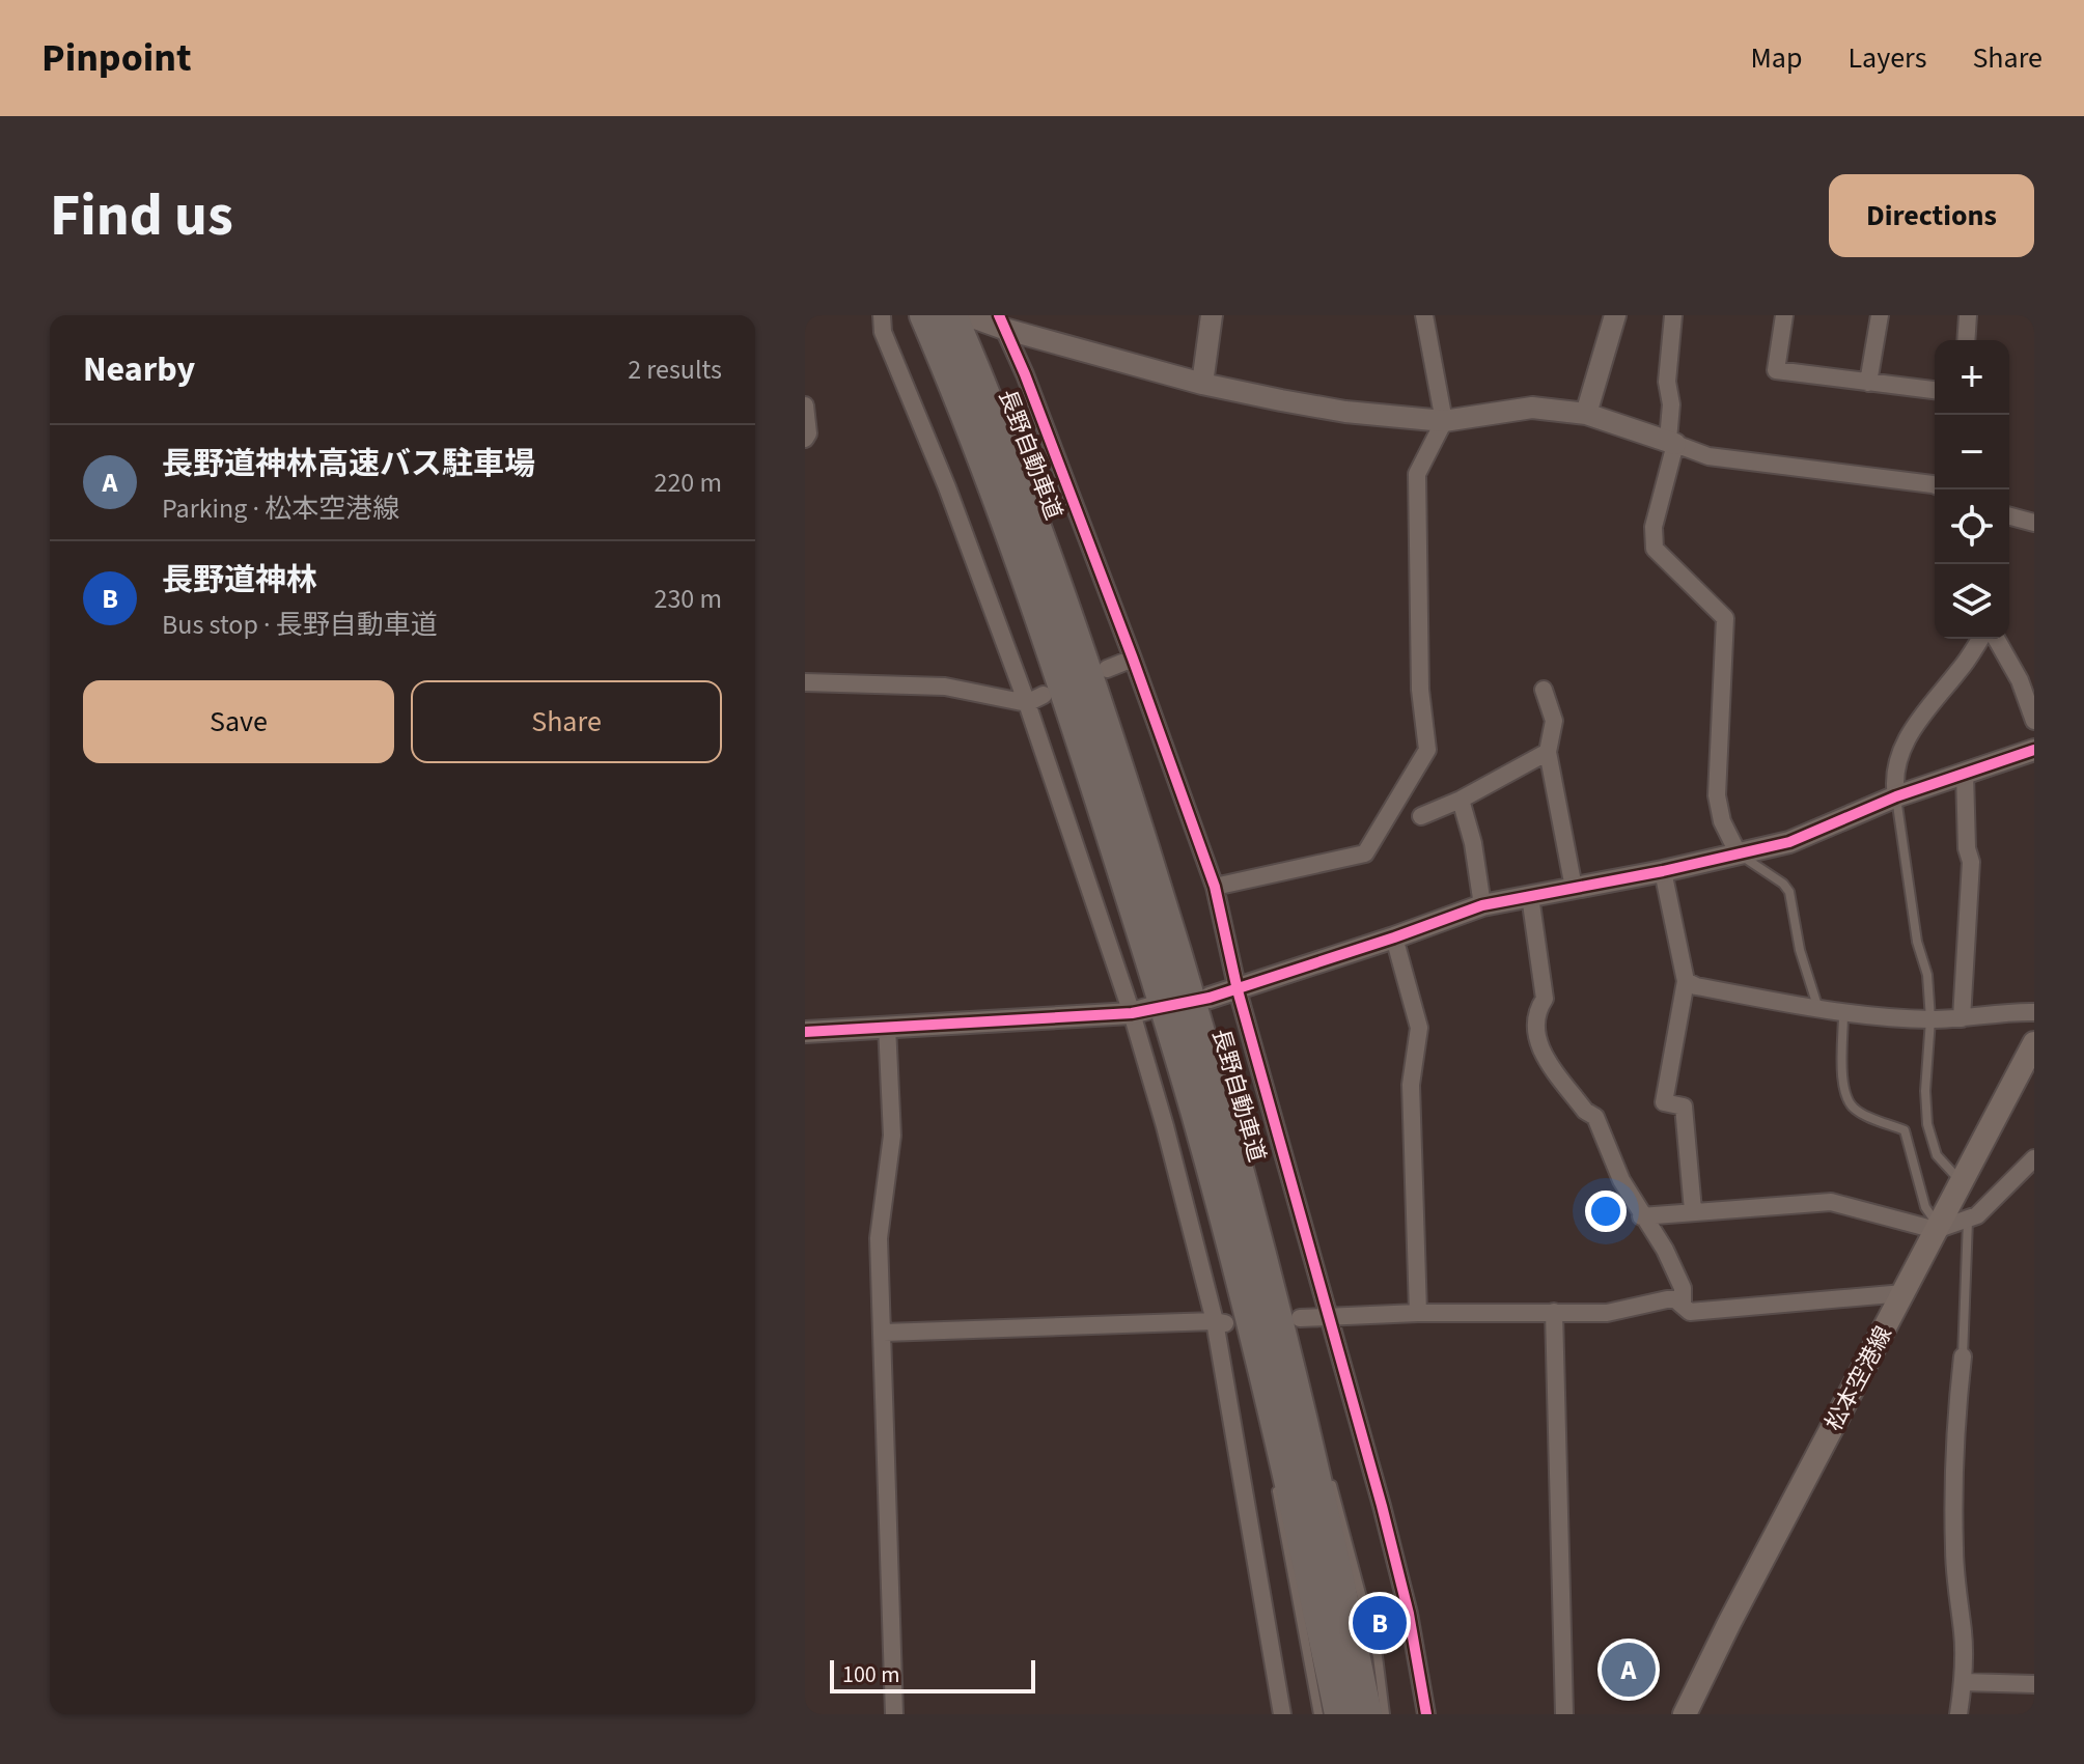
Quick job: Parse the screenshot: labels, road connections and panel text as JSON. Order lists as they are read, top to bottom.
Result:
{
  "streets": {
    "highway": ["長野自動車道"],
    "main road": ["松本空港線"]
  },
  "scale_bar": "100 m",
  "page": {
    "header": "Pinpoint",
    "nav": ["Map", "Layers", "Share"],
    "buttons": [
      "Directions",
      ["Save", "Share"]
    ],
    "title": "Find us",
    "heading": ["Nearby", "2 results"],
    "map_buttons": ["+", "−"],
    "list": [
      {
        "mark": "A",
        "name": "長野道神林高速バス駐車場",
        "note": "Parking · 松本空港線",
        "value": "220 m"
      },
      {
        "mark": "B",
        "name": "長野道神林",
        "note": "Bus stop · 長野自動車道",
        "value": "230 m"
      }
    ],
    "pins": ["B", "A"],
    "scale": "100 m"
  }
}
